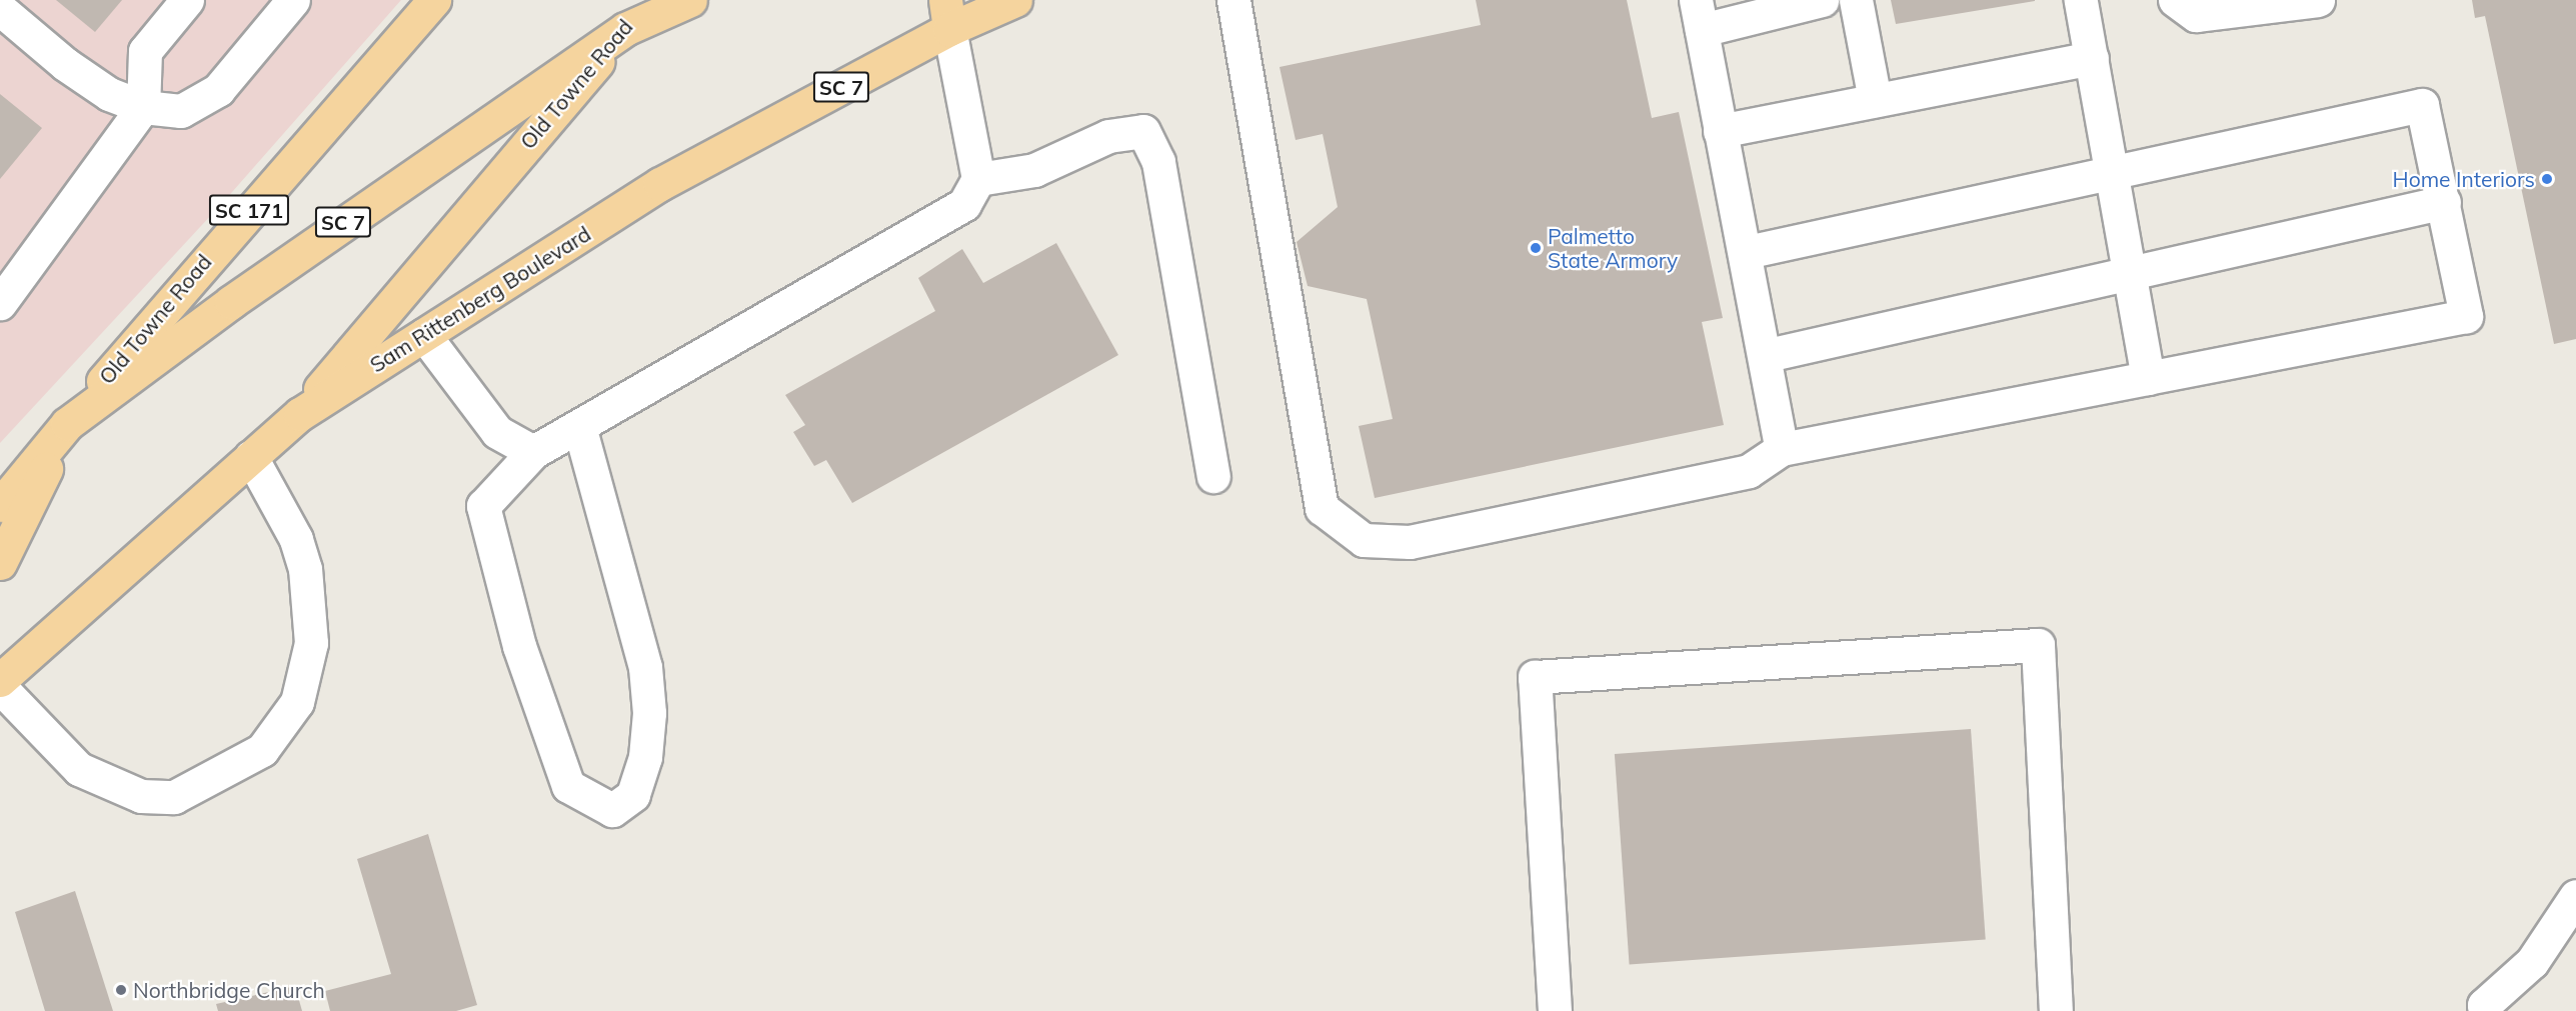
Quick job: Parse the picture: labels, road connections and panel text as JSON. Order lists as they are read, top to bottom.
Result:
{
  "streets": {
    "main road": [
      "Old Towne Road",
      "SC 7",
      "SC 171",
      "Sam Rittenberg Boulevard"
    ]
  },
  "crossings": [
    ["Old Towne Road", "SC 7"],
    ["Old Towne Road", "Sam Rittenberg Boulevard"]
  ],
  "places": ["Home Interiors", "Palmetto State Armory", "Northbridge Church"]
}
